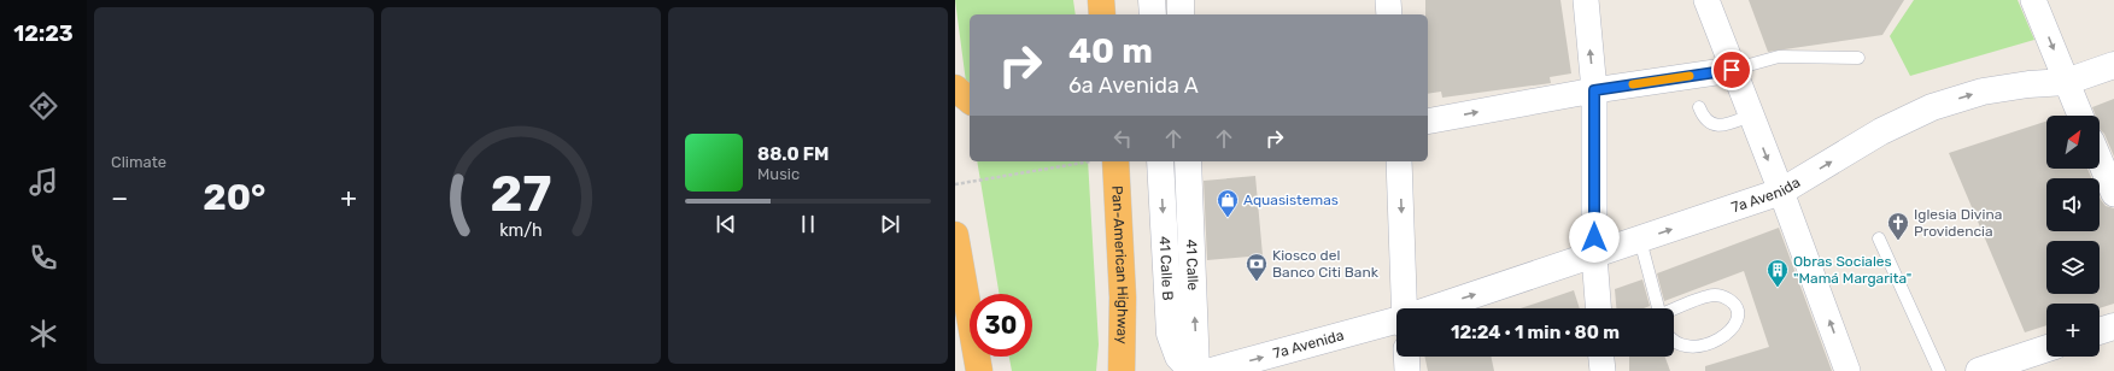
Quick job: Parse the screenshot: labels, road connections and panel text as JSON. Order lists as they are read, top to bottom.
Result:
{
  "streets": {
    "highway": ["Pan-American Highway"],
    "main road": ["7a Avenida", "41 Calle", "41 Calle B"]
  },
  "one_way": ["7a Avenida", "41 Calle", "41 Calle B"],
  "places": {
    "shop": ["Aquasistemas"],
    "church": ["Iglesia Divina Providencia"],
    "bank": ["Kiosco del Banco Citi Bank"],
    "building": ["Obras Sociales \"Mamá Margarita\""]
  },
  "north": "top right",
  "page": {
    "tabs": "12:23",
    "tile": "Climate",
    "turn": ["40 m", "6a Avenida A"],
    "map_buttons": "+",
    "song": ["88.0 FM", "Music"],
    "heat": ["−", "20°", "+"],
    "limit": "30",
    "trip": "12:24 · 1 min · 80 m",
    "gauge": ["27", "km/h"]
  }
}
